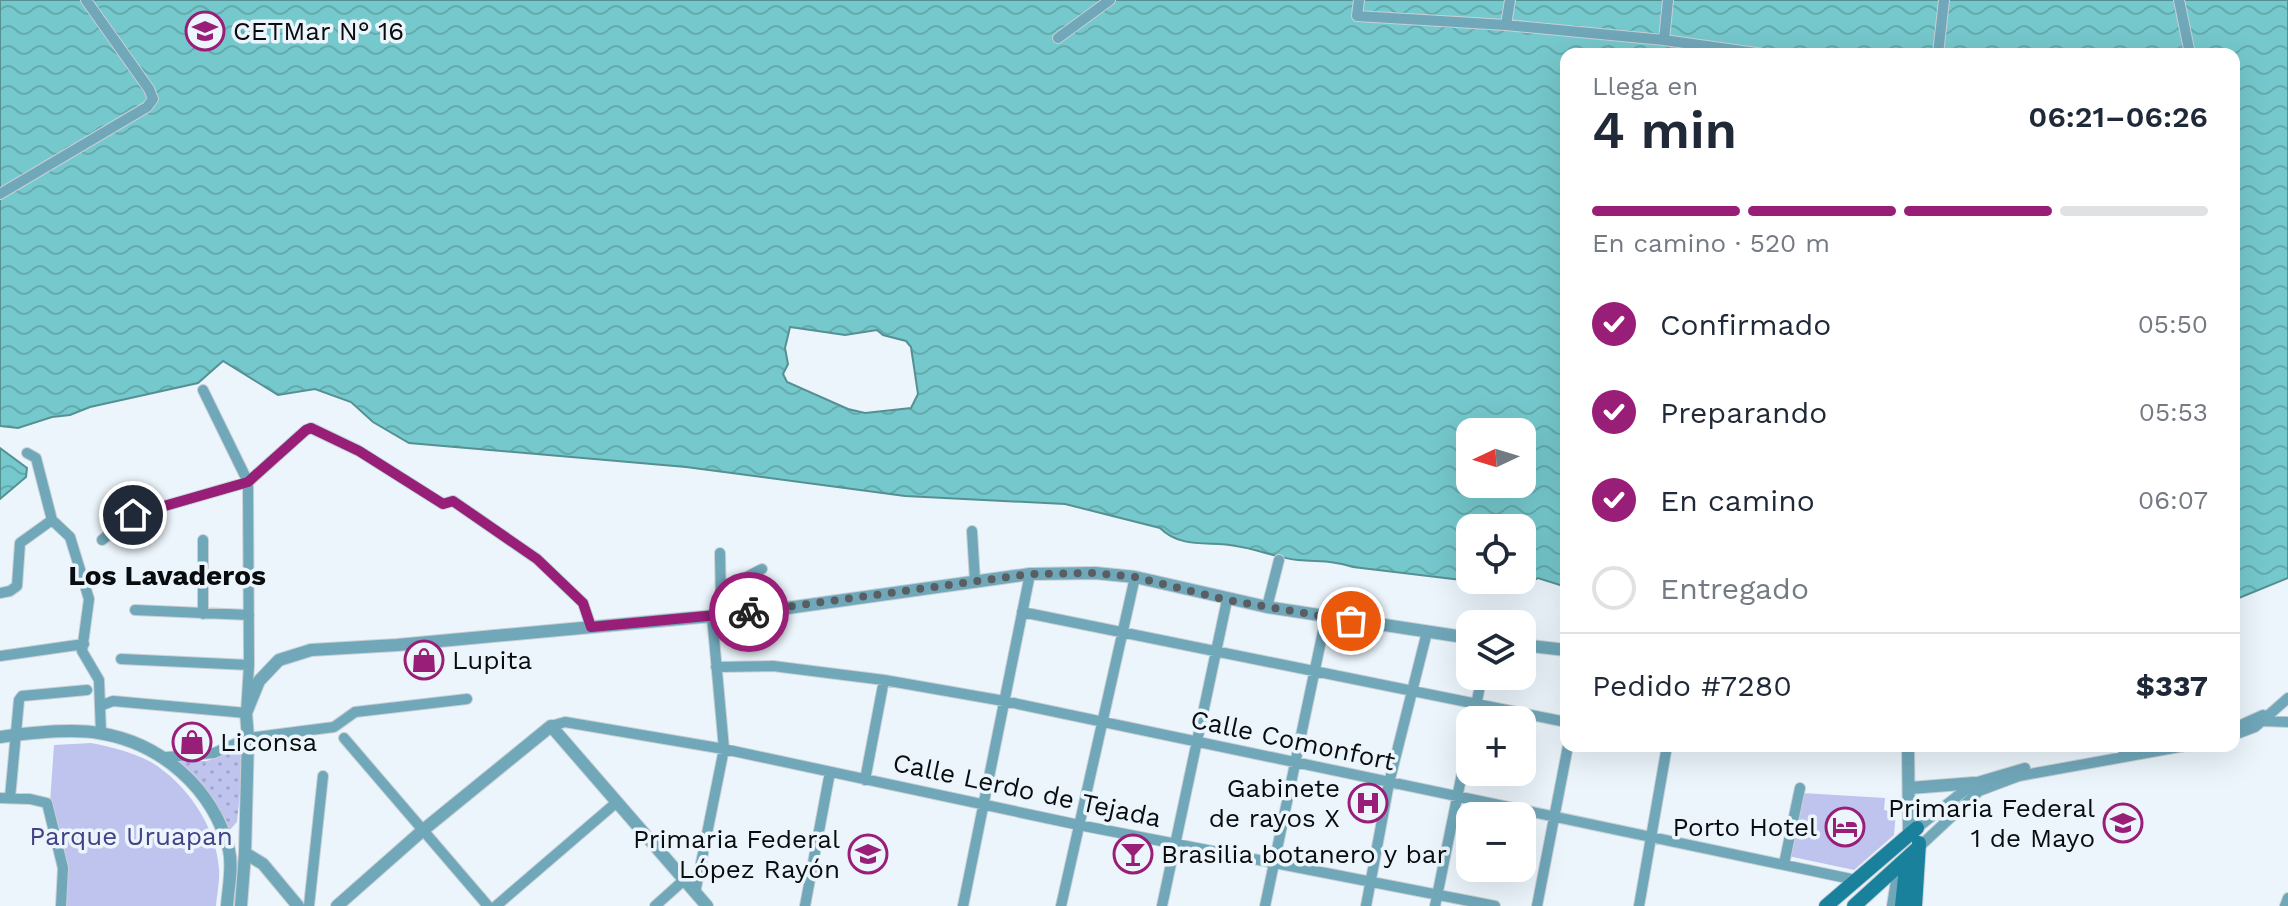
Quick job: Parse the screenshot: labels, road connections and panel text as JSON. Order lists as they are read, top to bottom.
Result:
{
  "streets": {
    "street": ["Calle Comonfort", "Calle Lerdo de Tejada"]
  },
  "districts": ["Los Lavaderos"],
  "parks": ["Parque Uruapan"],
  "places": {
    "school or university": ["CETMar N° 16", "Primaria Federal 1 de Mayo", "Primaria Federal López Rayón"],
    "shop": ["Lupita", "Liconsa"],
    "hospital": ["Gabinete de rayos X"],
    "hotel": ["Porto Hotel"],
    "bar": ["Brasilia botanero y bar"]
  },
  "north": "left",
  "page": {
    "heading": ["4 min", "Llega en", "06:21–06:26"],
    "panel": ["Pedido #7280", "$337"],
    "bar": "En camino · 520 m",
    "list": [
      ["Confirmado", "05:50"],
      ["Preparando", "05:53"],
      ["En camino", "06:07"],
      "Entregado"
    ],
    "map_buttons": ["+", "−"]
  }
}
